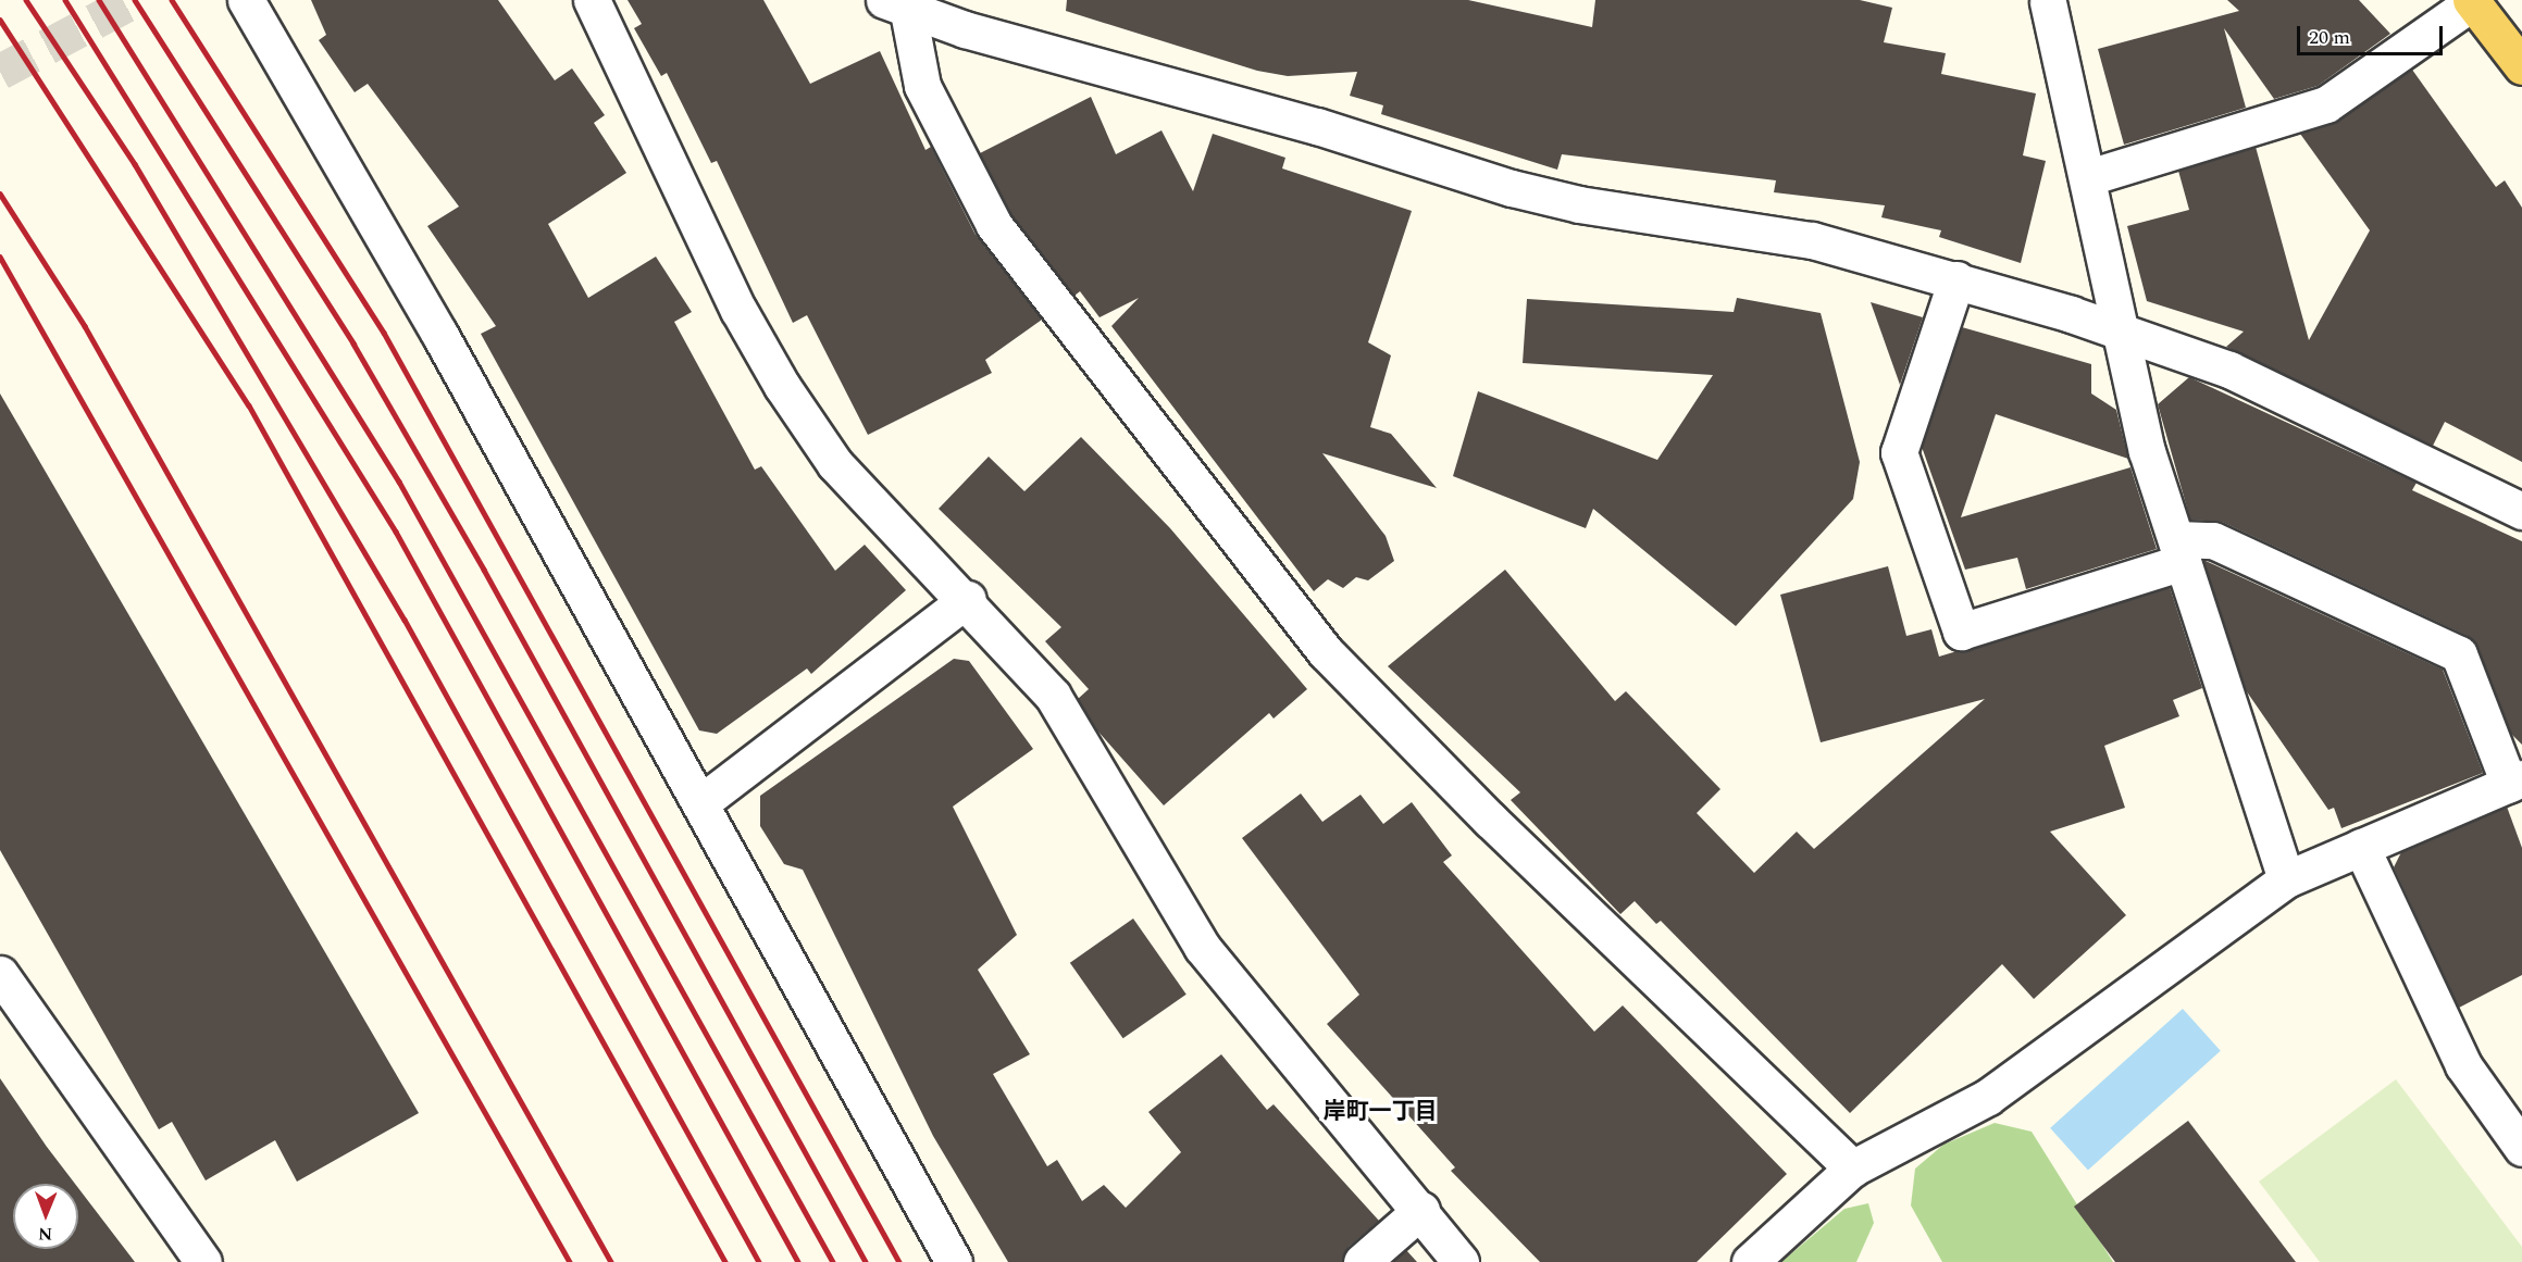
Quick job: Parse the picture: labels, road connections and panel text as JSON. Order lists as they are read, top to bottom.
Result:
{
  "districts": ["岸町一丁目"],
  "scale_bar": "20 m",
  "north": "bottom"
}
